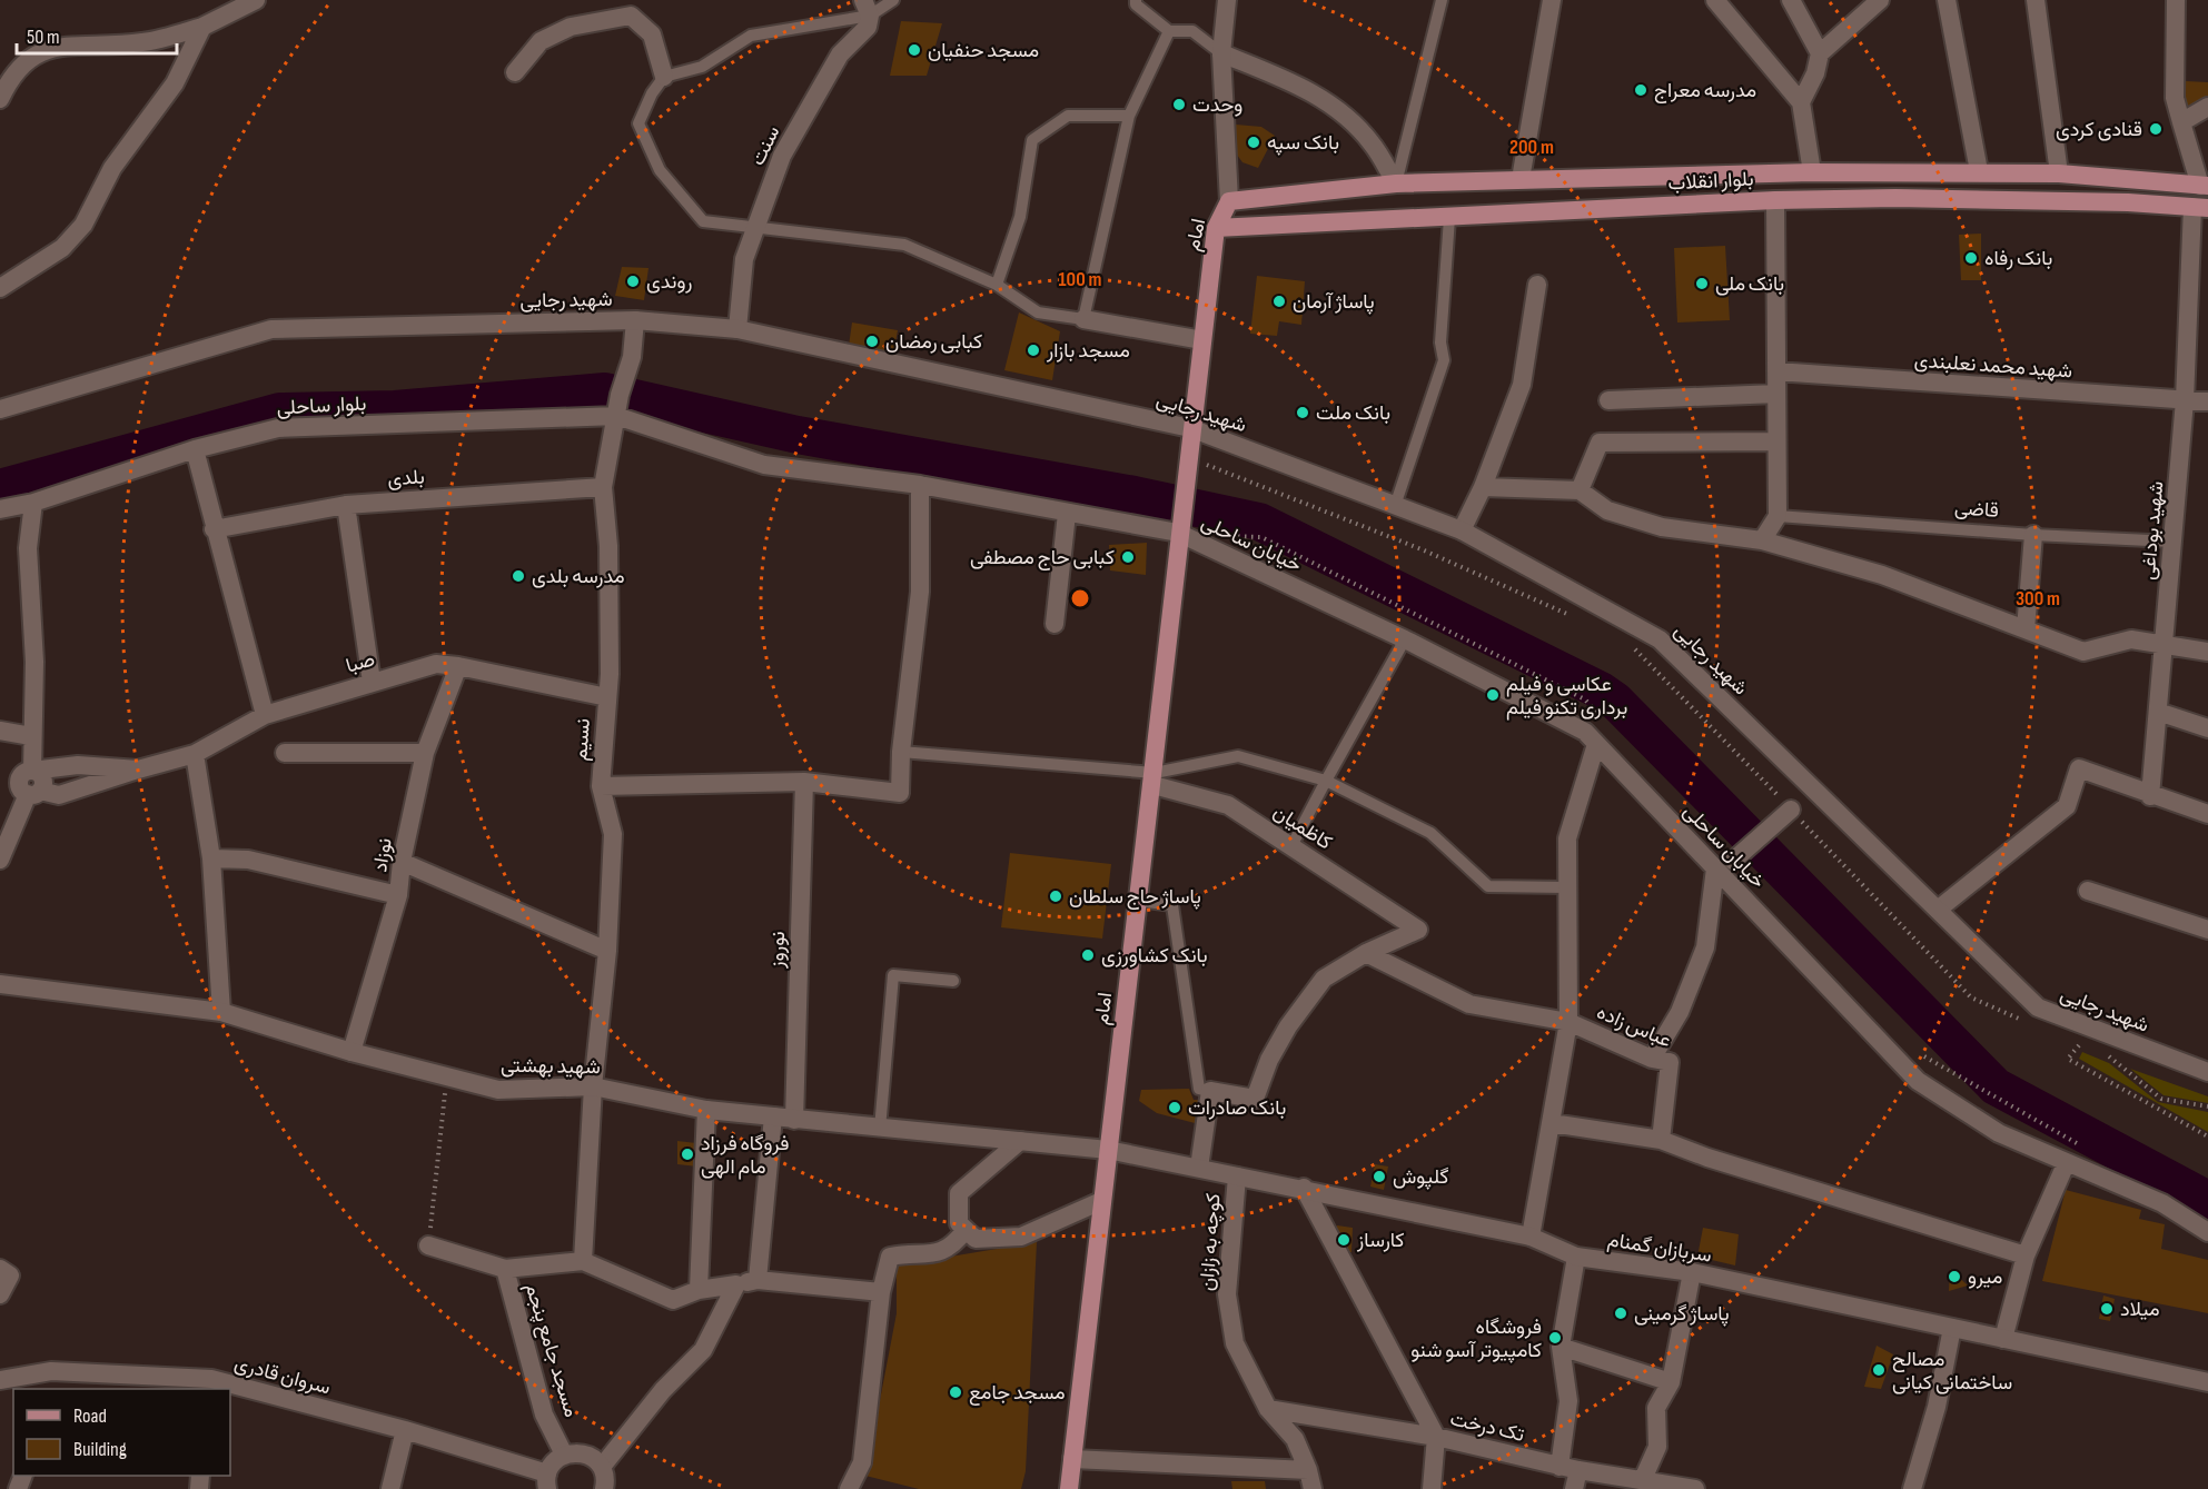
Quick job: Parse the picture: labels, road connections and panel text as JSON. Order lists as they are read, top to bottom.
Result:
{
  "streets": {
    "main road": ["بلوار انقلاب", "امام"],
    "street": [
      "سنت",
      "شهید رجایی",
      "شهید محمد نعلبندی",
      "بلوار ساحلی",
      "بلدی",
      "شهید بوداغی",
      "خیابان ساحلی",
      "صبا",
      "نسیم",
      "کاظمیان",
      "نوزاد",
      "نوروز",
      "عباس زاده",
      "شهید بهشتی",
      "کوچه به زازان",
      "سربازان گمنام",
      "مسجد جامع پنجم",
      "سروان قادری",
      "تک درخت"
    ],
    "lane": ["قاضی"]
  },
  "crossings": [
    ["سنت", "شهید رجایی"],
    ["بلوار انقلاب", "امام"],
    ["بلوار انقلاب", "شهید بوداغی"],
    ["امام", "شهید رجایی"],
    ["امام", "خیابان ساحلی"],
    ["امام", "کاظمیان"],
    ["امام", "شهید بهشتی"],
    ["امام", "سربازان گمنام"],
    ["شهید رجایی", "نسیم"],
    ["شهید محمد نعلبندی", "شهید بوداغی"],
    ["بلوار ساحلی", "خیابان ساحلی"],
    ["بلوار ساحلی", "نسیم"],
    ["بلدی", "نسیم"],
    ["قاضی", "شهید بوداغی"],
    ["خیابان ساحلی", "نسیم"],
    ["خیابان ساحلی", "عباس زاده"],
    ["صبا", "نسیم"],
    ["صبا", "نوزاد"],
    ["نسیم", "شهید بهشتی"],
    ["نوزاد", "شهید بهشتی"],
    ["نوروز", "شهید بهشتی"],
    ["شهید بهشتی", "سربازان گمنام"],
    ["کوچه به زازان", "سربازان گمنام"],
    ["کوچه به زازان", "تک درخت"]
  ],
  "places": [
    "مسجد حنفیان",
    "مدرسه معراج",
    "وحدت",
    "قنادی کردی",
    "بانک سپه",
    "بانک رفاه",
    "روندی",
    "بانک ملی",
    "پاساژ آرمان",
    "کبابی رمضان",
    "مسجد بازار",
    "بانک ملت",
    "کبابی حاج مصطفی",
    "مدرسه بلدی",
    "عکاسی و فیلم برداری تکنو فیلم",
    "پاساژ حاج سلطان",
    "بانک کشاورزی",
    "بانک صادرات",
    "فروگاه فرزاد مام الهی",
    "گلپوش",
    "کارساز",
    "میرو",
    "میلاد",
    "پاساژ گرمینی",
    "فروشگاه کامپیوتر آسو شنو",
    "مصالح ساختمانی کیانی",
    "مسجد جامع"
  ],
  "legend": ["Road", "Building"],
  "scale_bar": "50 m",
  "rings": ["200 m", "100 m", "300 m"]
}
